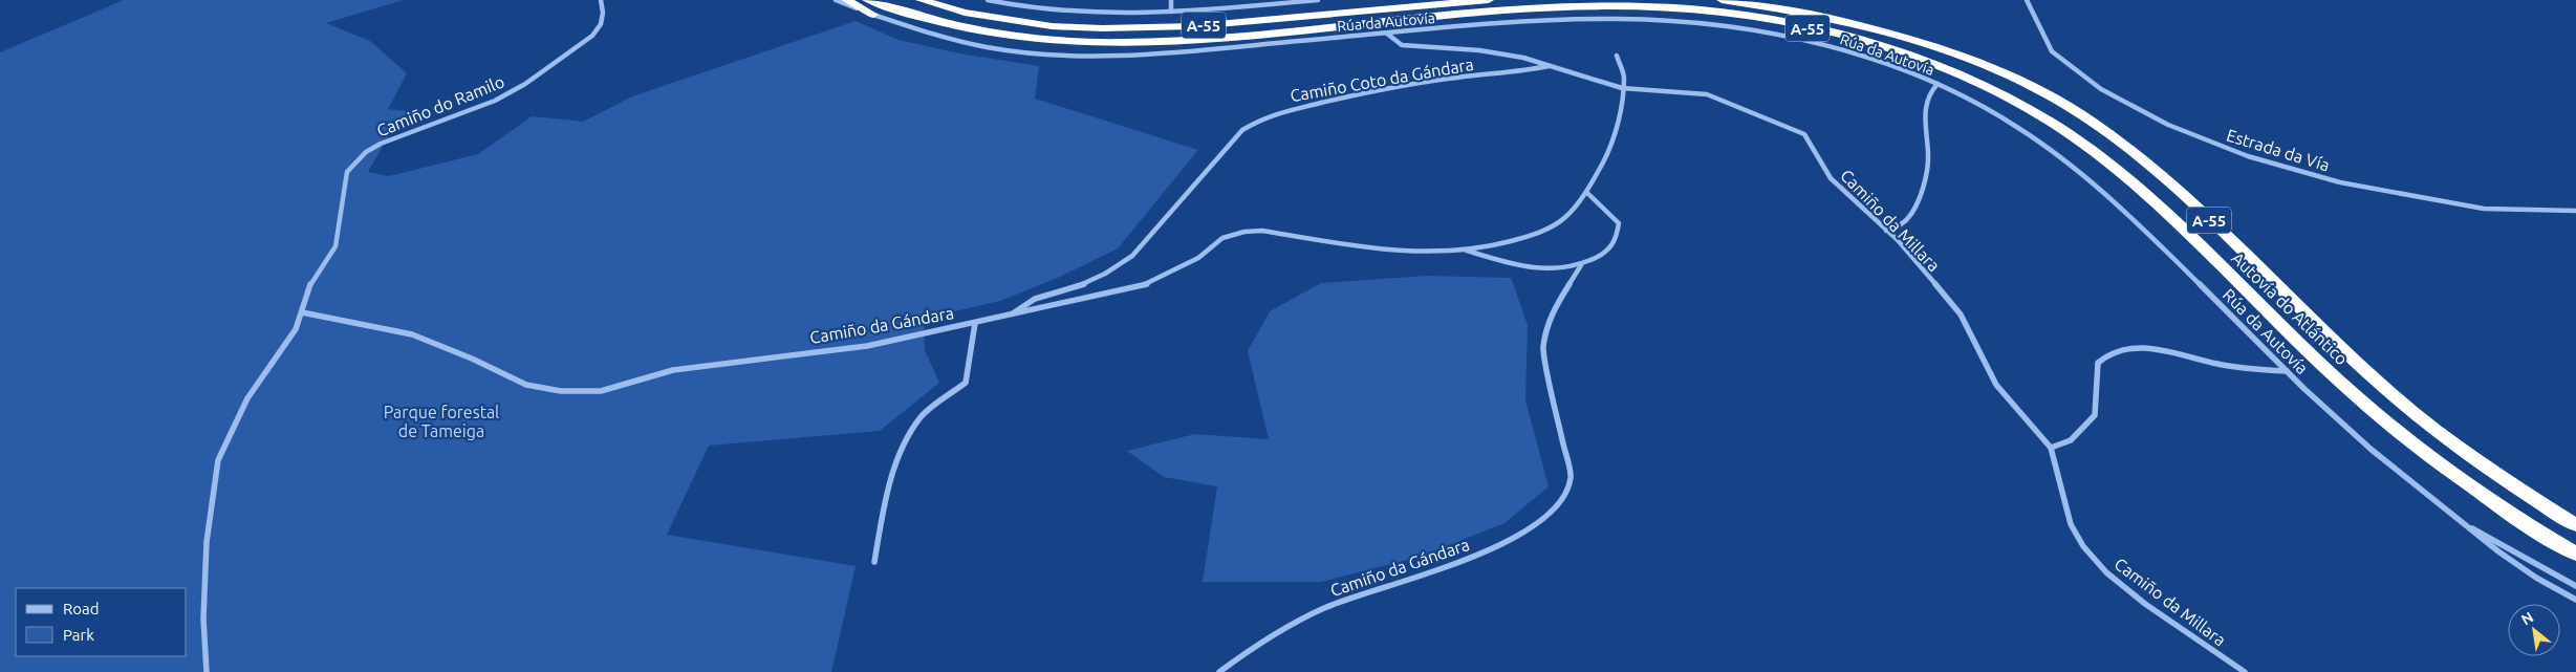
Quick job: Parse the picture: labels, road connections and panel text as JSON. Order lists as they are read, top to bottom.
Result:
{
  "streets": {
    "highway": ["A-55", "Autovía do Atlántico"],
    "street": [
      "Rúa da Autovía",
      "Camiño Coto da Gándara",
      "Camiño do Ramilo",
      "Estrada da Vía",
      "Camiño da Millara",
      "Camiño da Gándara"
    ]
  },
  "crossings": [
    ["Rúa da Autovía", "Camiño da Millara"],
    ["Camiño Coto da Gándara", "Camiño da Millara"],
    ["Camiño Coto da Gándara", "Camiño da Gándara"],
    ["Camiño do Ramilo", "Camiño da Gándara"],
    ["Camiño da Millara", "Camiño da Gándara"]
  ],
  "parks": ["Parque forestal de Tameiga"],
  "legend": ["Road", "Park"],
  "north": "top left"
}
